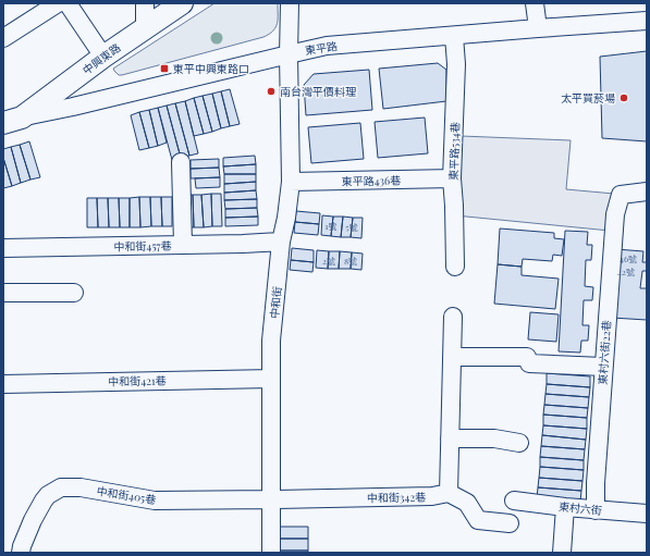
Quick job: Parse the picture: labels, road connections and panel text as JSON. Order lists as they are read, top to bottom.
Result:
{
  "streets": {
    "main road": ["中興東路"],
    "street": [
      "東平路",
      "東平路534巷",
      "東平路436巷",
      "中和街457巷",
      "中和街",
      "東村六街22巷",
      "中和街421巷",
      "中和街405巷",
      "中和街342巷",
      "東村六街"
    ]
  },
  "crossings": [
    ["東平路", "中興東路"],
    ["東平路", "東平路534巷"],
    ["東平路", "中和街"],
    ["東平路534巷", "東平路436巷"],
    ["東平路436巷", "中和街"],
    ["中和街457巷", "中和街"],
    ["中和街", "中和街421巷"],
    ["中和街", "中和街405巷"],
    ["中和街", "中和街342巷"],
    ["東村六街22巷", "東村六街"],
    ["中和街405巷", "中和街342巷"]
  ],
  "places": {
    "transit": ["東平中興東路口"],
    "other": ["南台灣平價料理", "太平買菸場"]
  },
  "house_numbers": [
    "1號",
    "5號",
    "46號",
    "2號",
    "8號",
    "42號"
  ]
}
